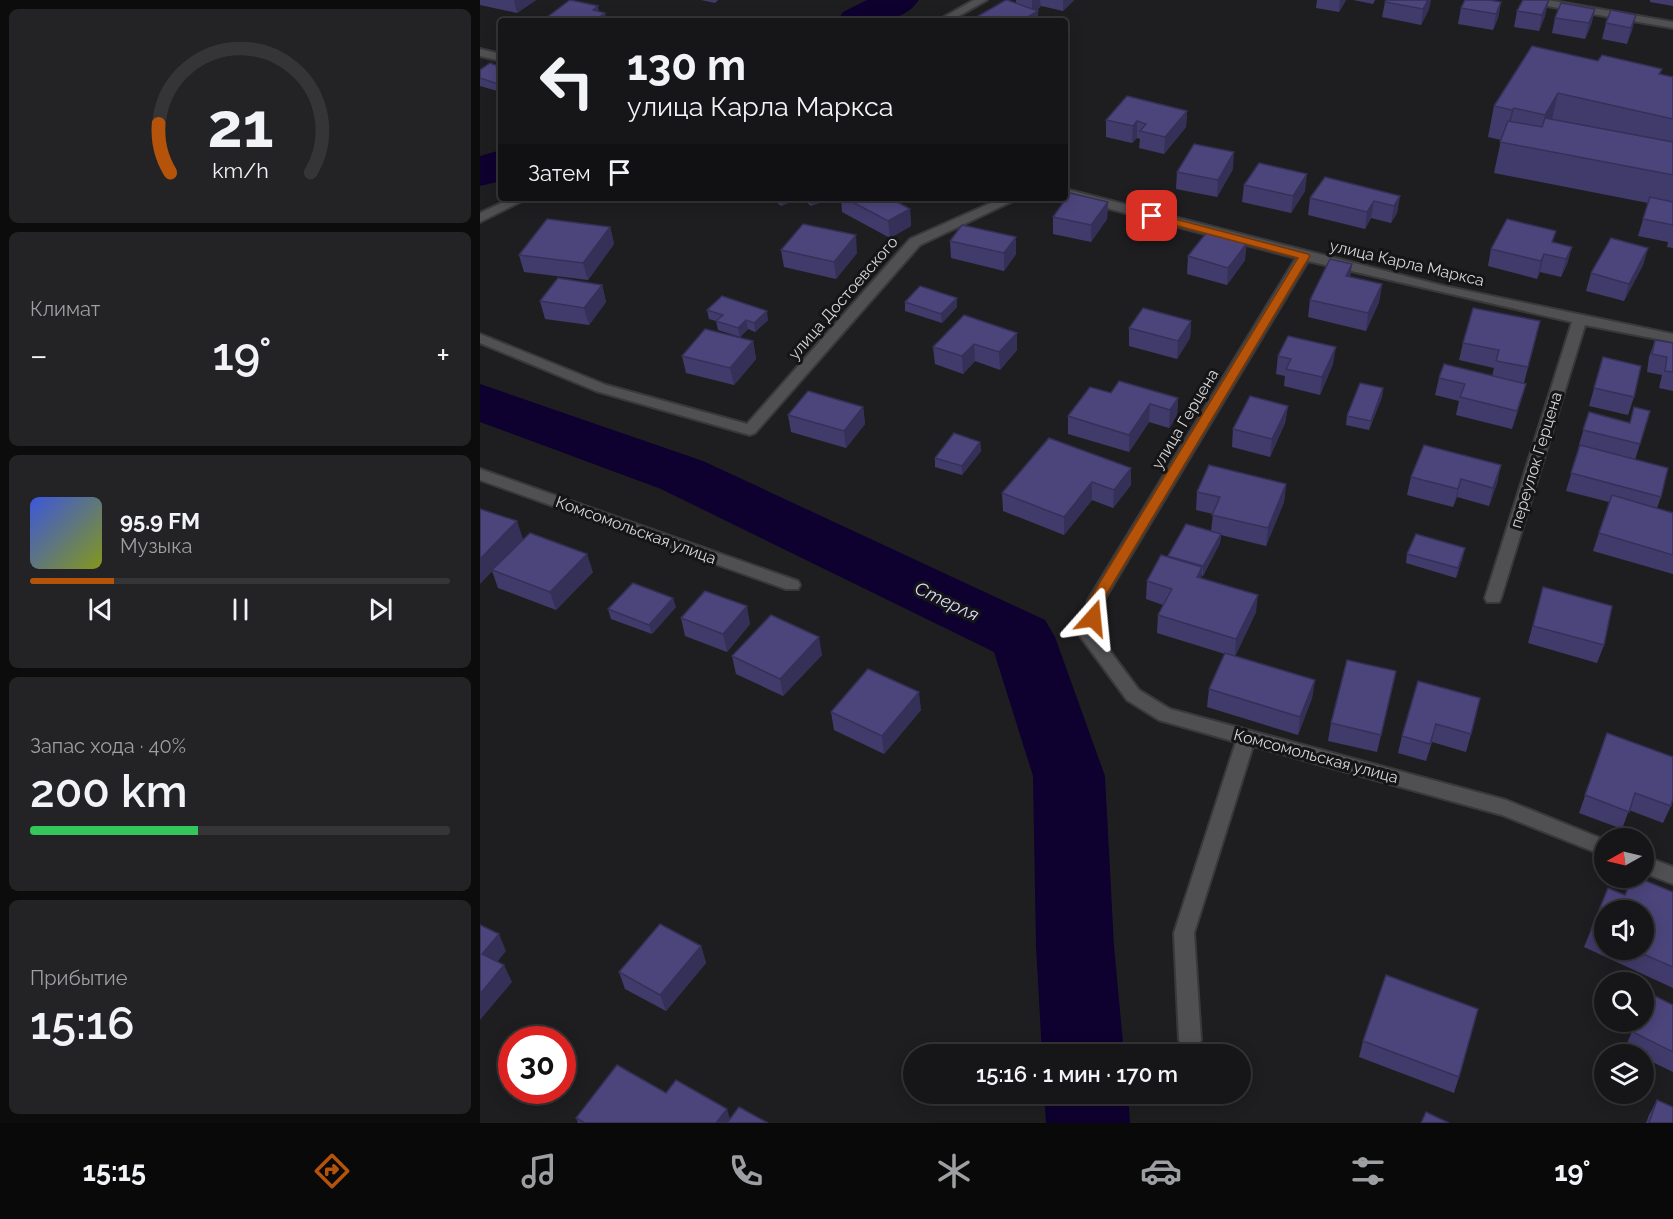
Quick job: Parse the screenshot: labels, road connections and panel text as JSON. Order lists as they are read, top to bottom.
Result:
{
  "streets": {
    "street": [
      "улица Карла Маркса",
      "улица Достоевского",
      "улица Герцена",
      "переулок Герцена",
      "Комсомольская улица"
    ]
  },
  "crossings": [
    ["улица Карла Маркса", "улица Герцена"],
    ["улица Карла Маркса", "переулок Герцена"],
    ["улица Герцена", "Комсомольская улица"]
  ],
  "water": ["Стерля"],
  "north": "left",
  "page": {
    "turn": ["130 m", "улица Карла Маркса"],
    "then": "Затем",
    "tile": [
      "Климат",
      ["Запас хода · 40%", "200 km"],
      ["Прибытие", "15:16"]
    ],
    "heat": ["−", "19°", "+"],
    "song": ["95.9 FM", "Музыка"],
    "limit": "30",
    "trip": "15:16 · 1 мин · 170 m",
    "tabs": ["15:15", "19°"],
    "gauge": ["21", "km/h"]
  }
}
